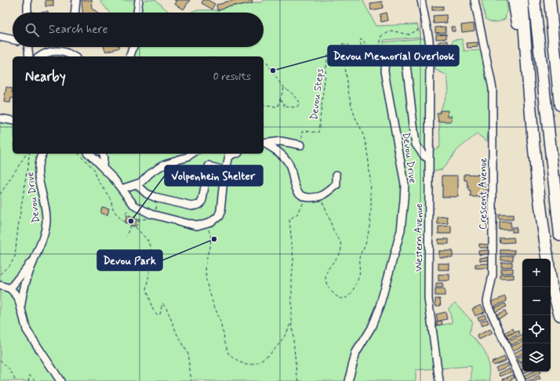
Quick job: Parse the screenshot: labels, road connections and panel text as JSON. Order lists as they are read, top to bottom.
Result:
{
  "streets": {
    "street": ["Devou Drive", "Crescent Avenue", "Western Avenue"],
    "path": ["Devou Steps"]
  },
  "crossings": [
    ["Devou Drive", "Western Avenue"]
  ],
  "places": ["Devou Memorial Overlook", "Volpenhein Shelter", "Devou Park"],
  "page": {
    "search": "Search here",
    "heading": ["Nearby", "0 results"],
    "map_buttons": ["+", "−"]
  }
}
